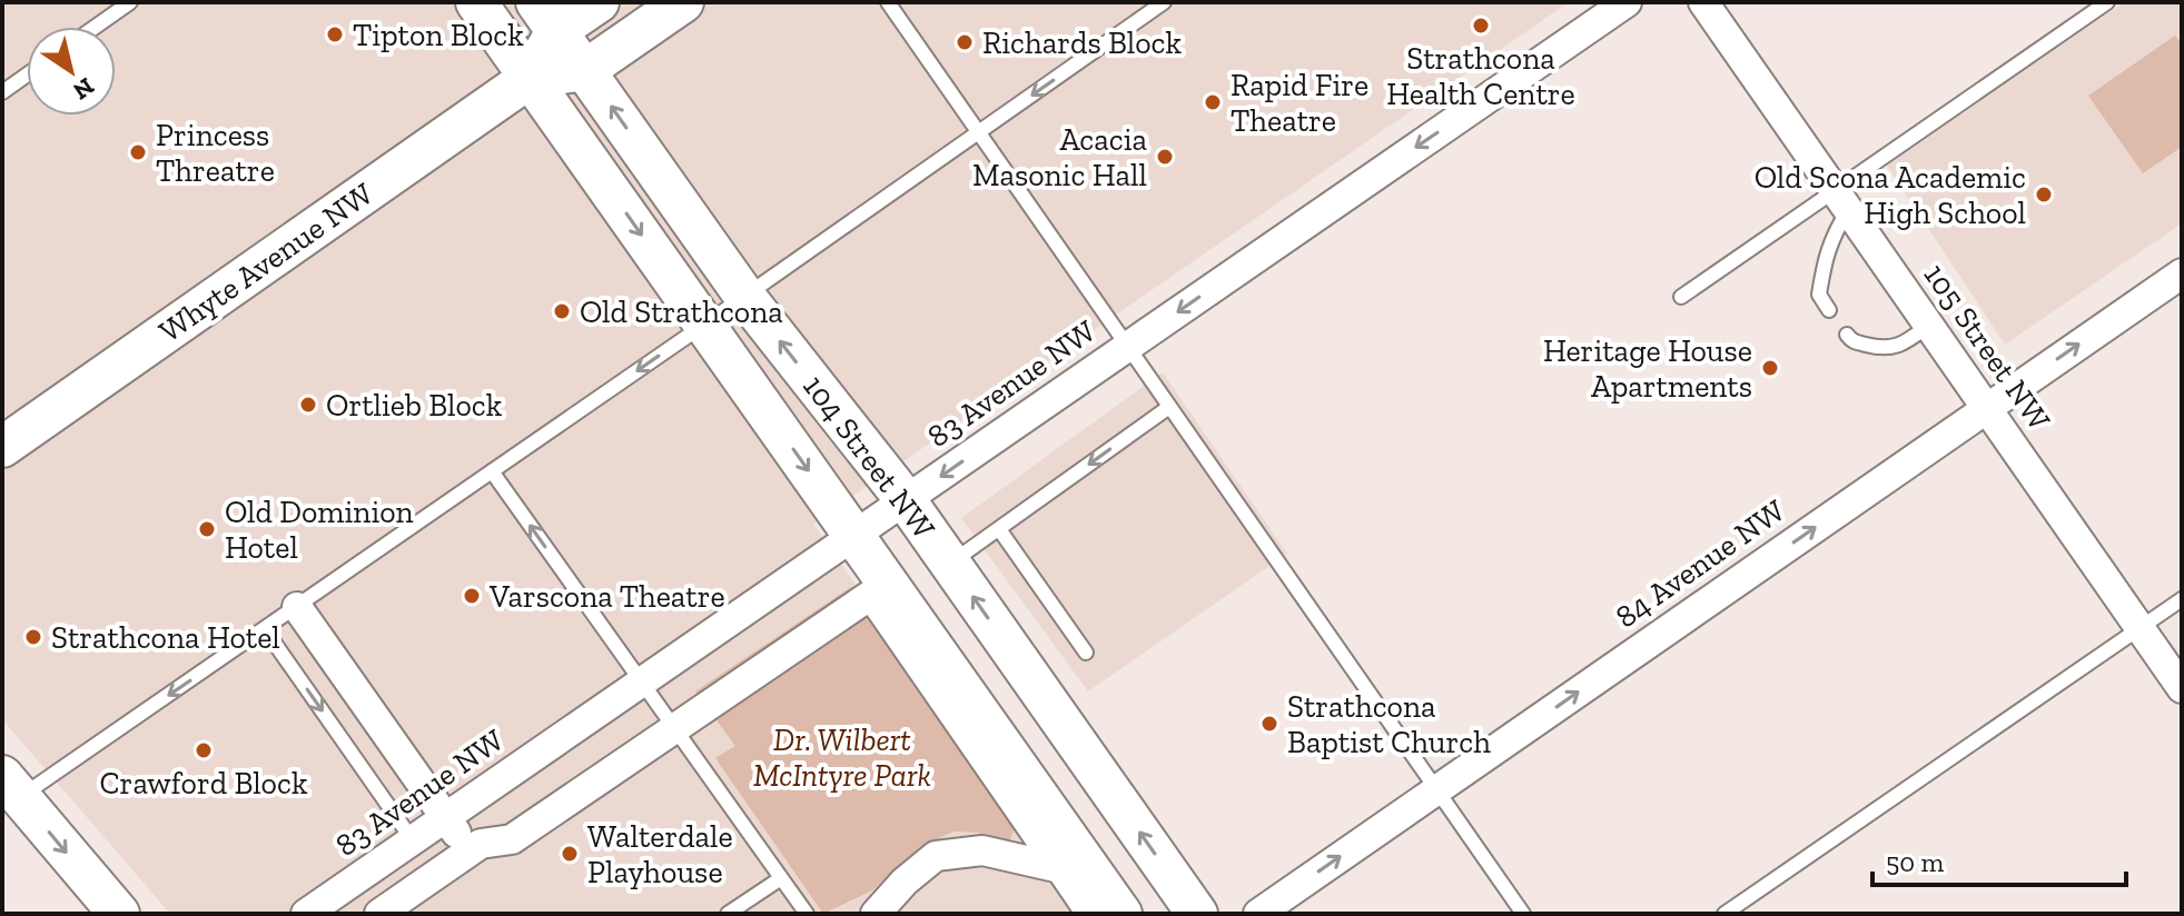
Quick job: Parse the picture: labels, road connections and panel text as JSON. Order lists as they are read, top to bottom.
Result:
{
  "streets": {
    "main road": ["Whyte Avenue NW", "104 Street NW"],
    "street": ["105 Street NW", "83 Avenue NW", "84 Avenue NW"]
  },
  "crossings": [
    ["Whyte Avenue NW", "104 Street NW"],
    ["105 Street NW", "84 Avenue NW"],
    ["83 Avenue NW", "104 Street NW"]
  ],
  "one_way": ["83 Avenue NW", "84 Avenue NW"],
  "parks": ["Dr. Wilbert McIntyre Park"],
  "places": [
    "Strathcona Health Centre",
    "Tipton Block",
    "Richards Block",
    "Rapid Fire Theatre",
    "Princess Threatre",
    "Acacia Masonic Hall",
    "Old Scona Academic High School",
    "Old Strathcona",
    "Heritage House Apartments",
    "Ortlieb Block",
    "Old Dominion Hotel",
    "Varscona Theatre",
    "Strathcona Hotel",
    "Strathcona Baptist Church",
    "Crawford Block",
    "Walterdale Playhouse"
  ],
  "scale_bar": "50 m",
  "north": "bottom right"
}
